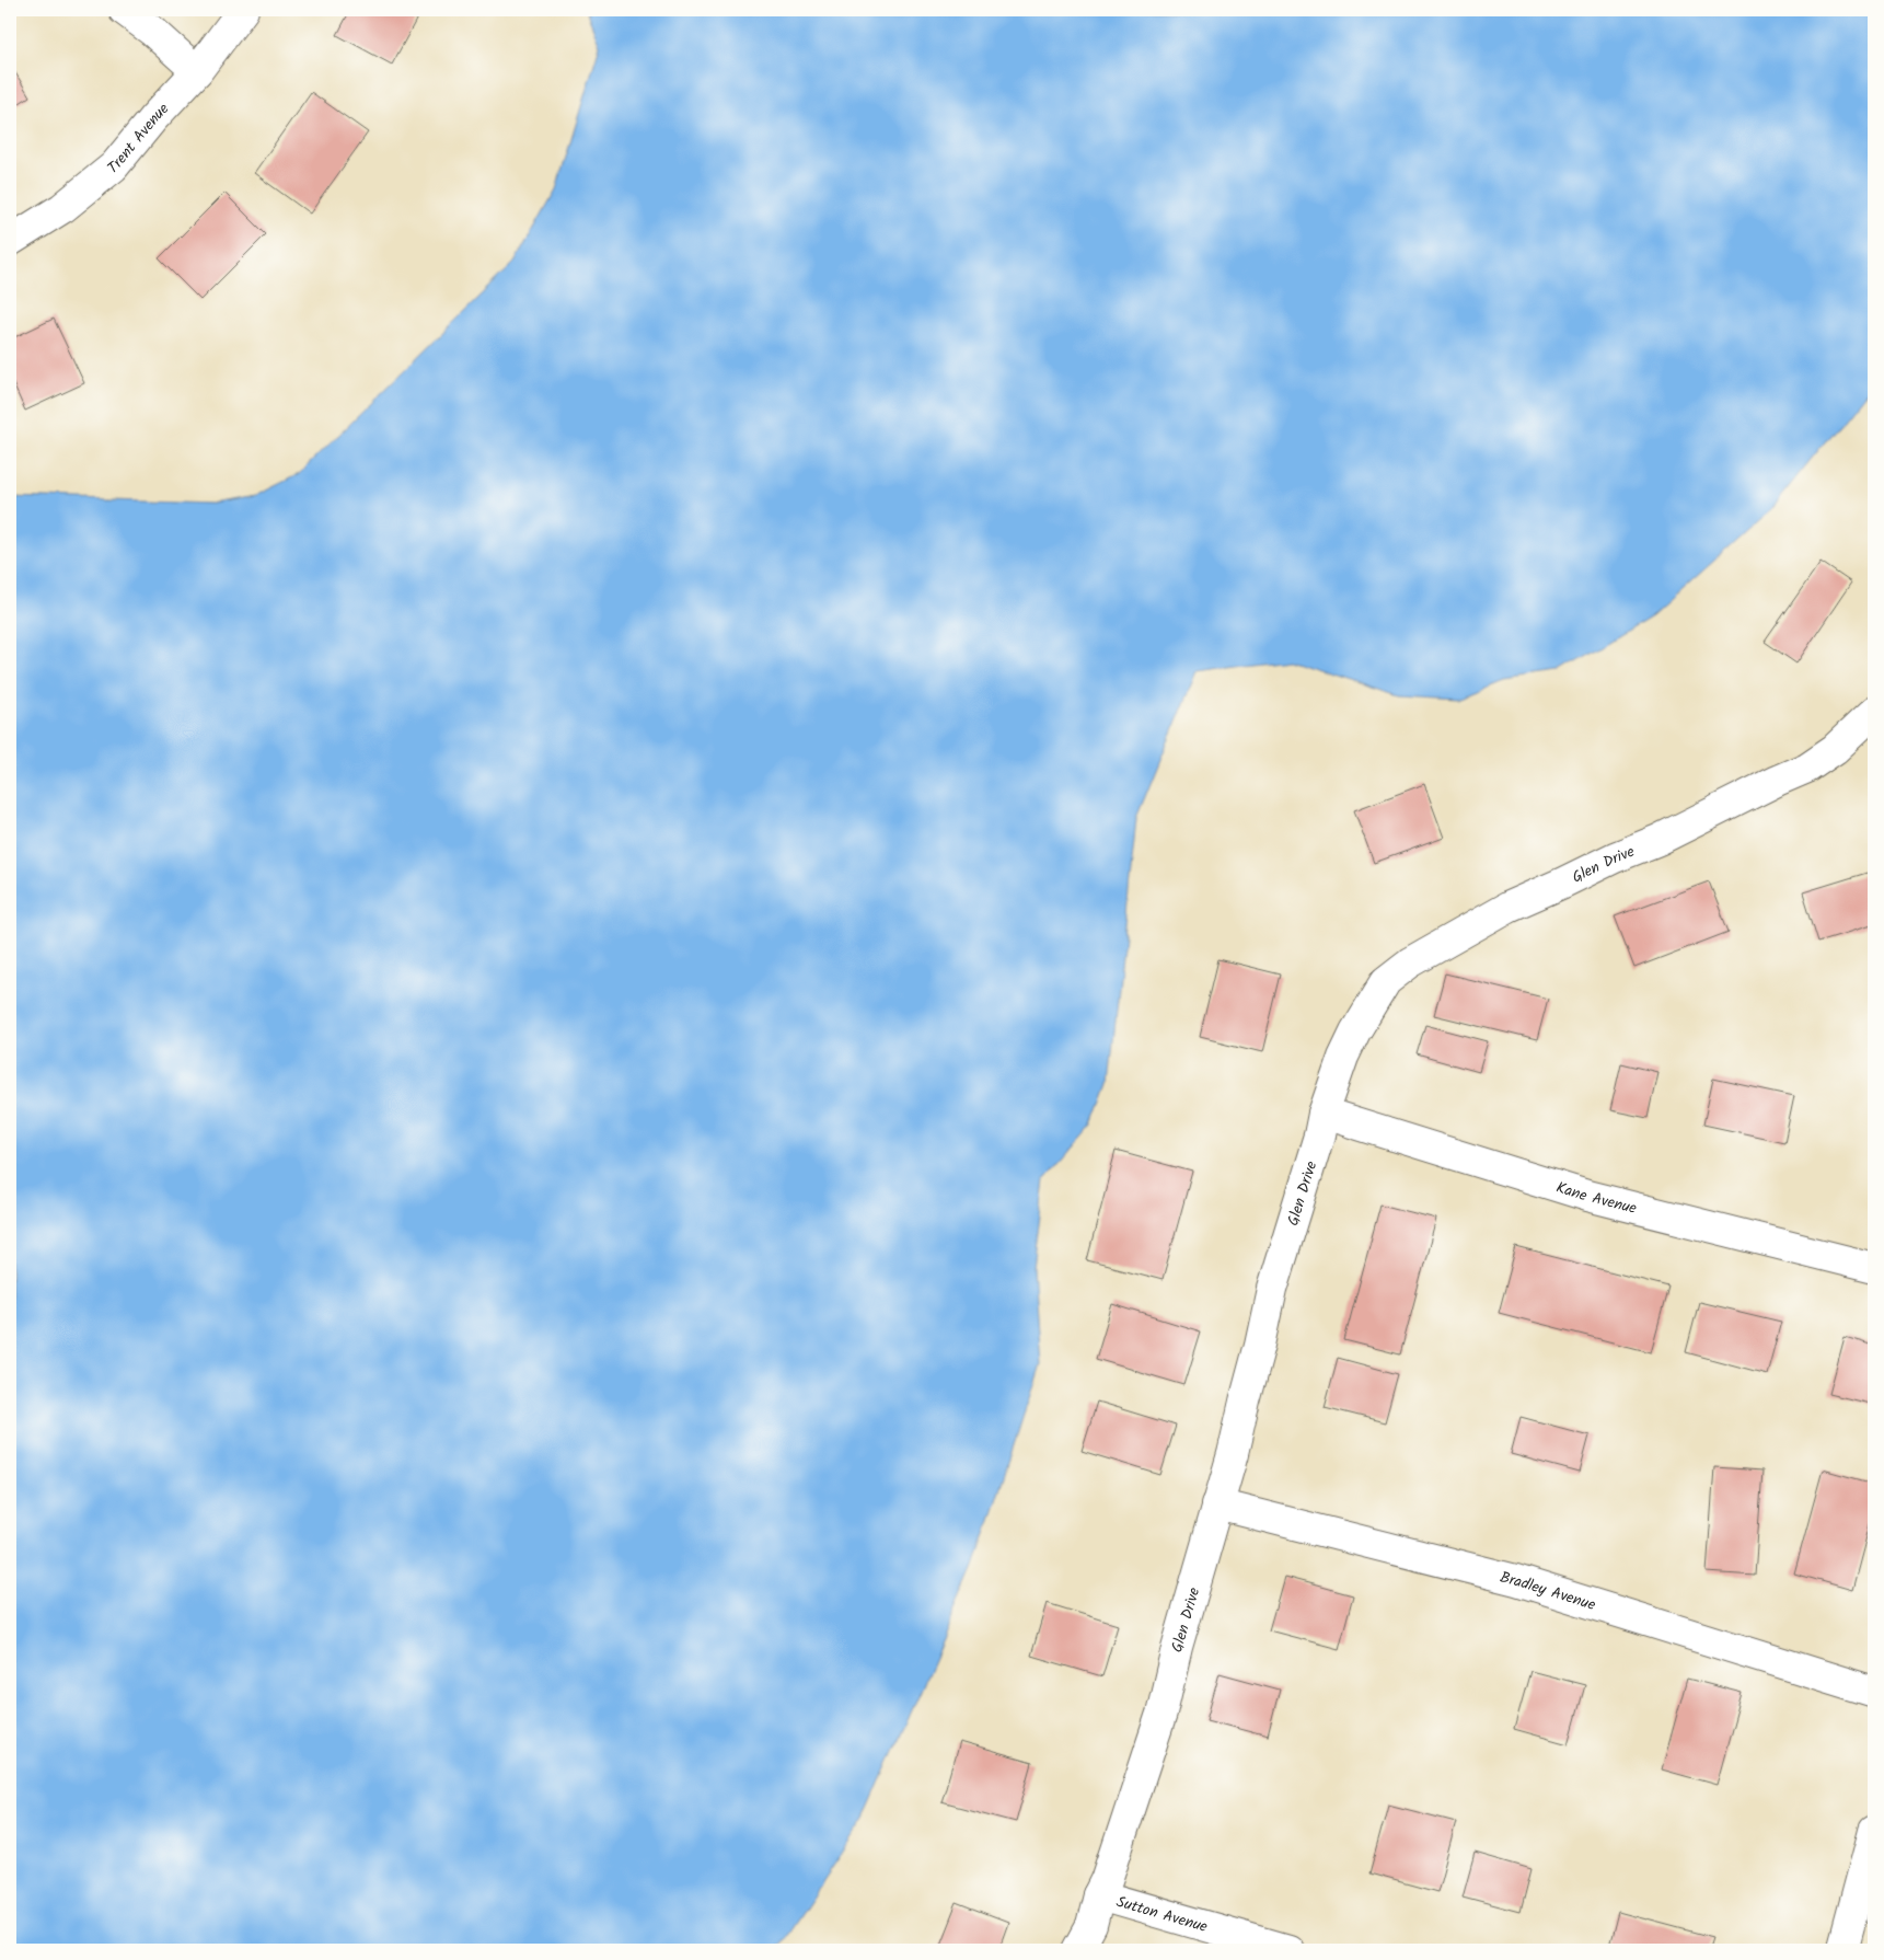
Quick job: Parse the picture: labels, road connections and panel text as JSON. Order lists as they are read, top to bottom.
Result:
{
  "streets": {
    "street": [
      "Trent Avenue",
      "Glen Drive",
      "Kane Avenue",
      "Bradley Avenue",
      "Sutton Avenue"
    ]
  },
  "crossings": [
    ["Glen Drive", "Kane Avenue"],
    ["Glen Drive", "Bradley Avenue"],
    ["Glen Drive", "Sutton Avenue"]
  ]
}
